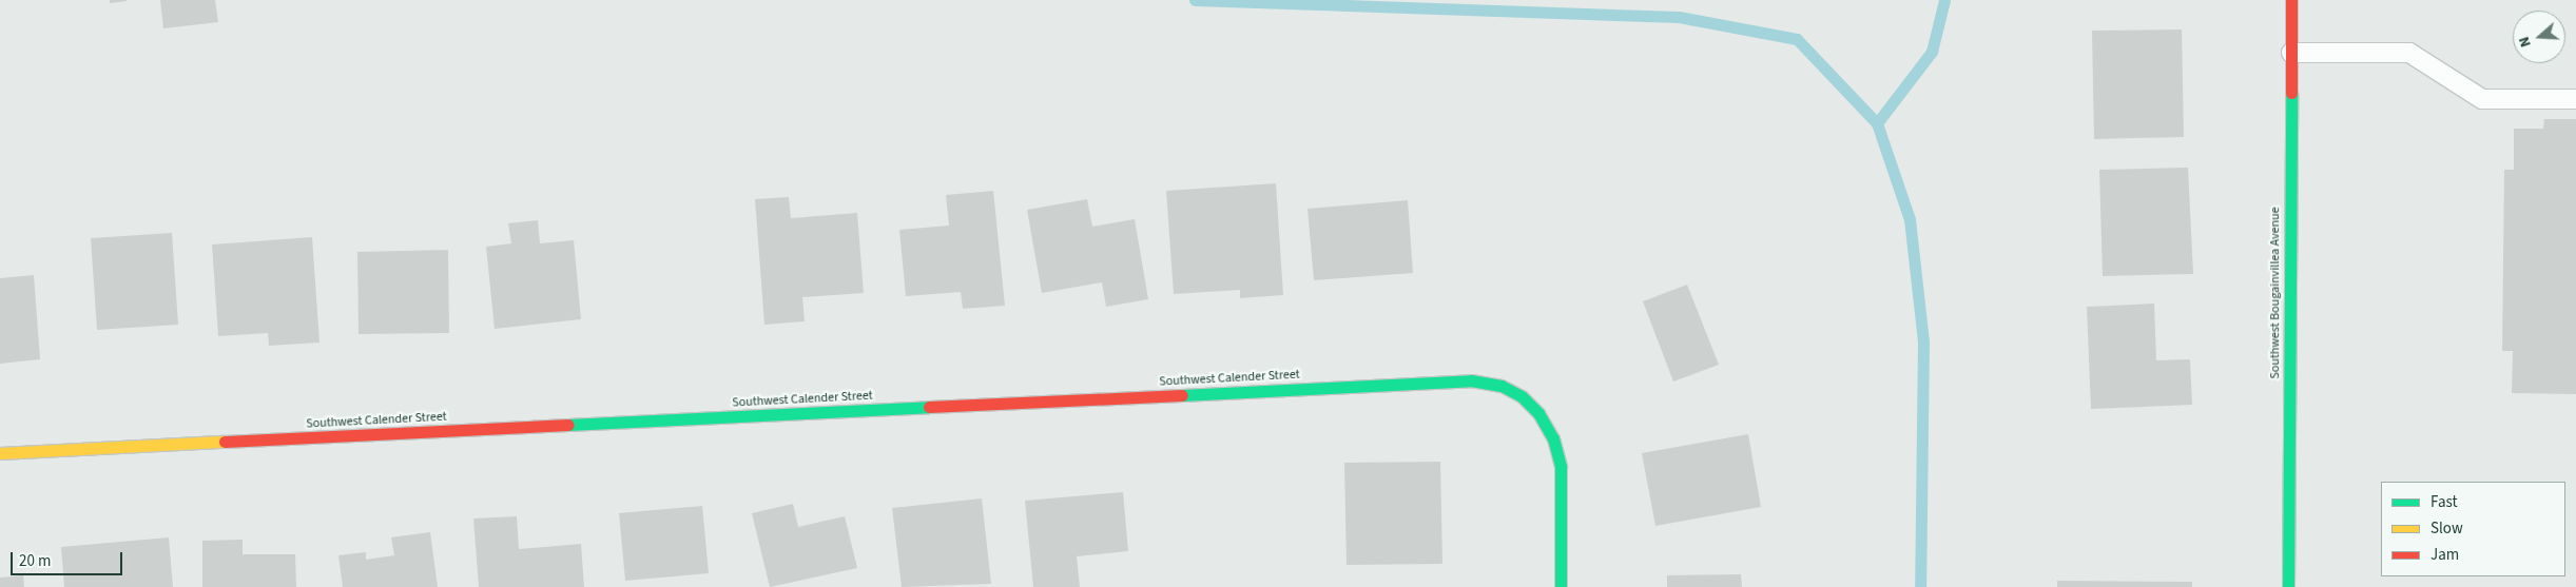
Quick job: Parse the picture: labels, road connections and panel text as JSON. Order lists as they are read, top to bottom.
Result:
{
  "streets": {
    "street": ["Southwest Bougainvillea Avenue", "Southwest Calender Street"]
  },
  "legend": ["Fast", "Slow", "Jam"],
  "scale_bar": "20 m",
  "north": "left"
}
